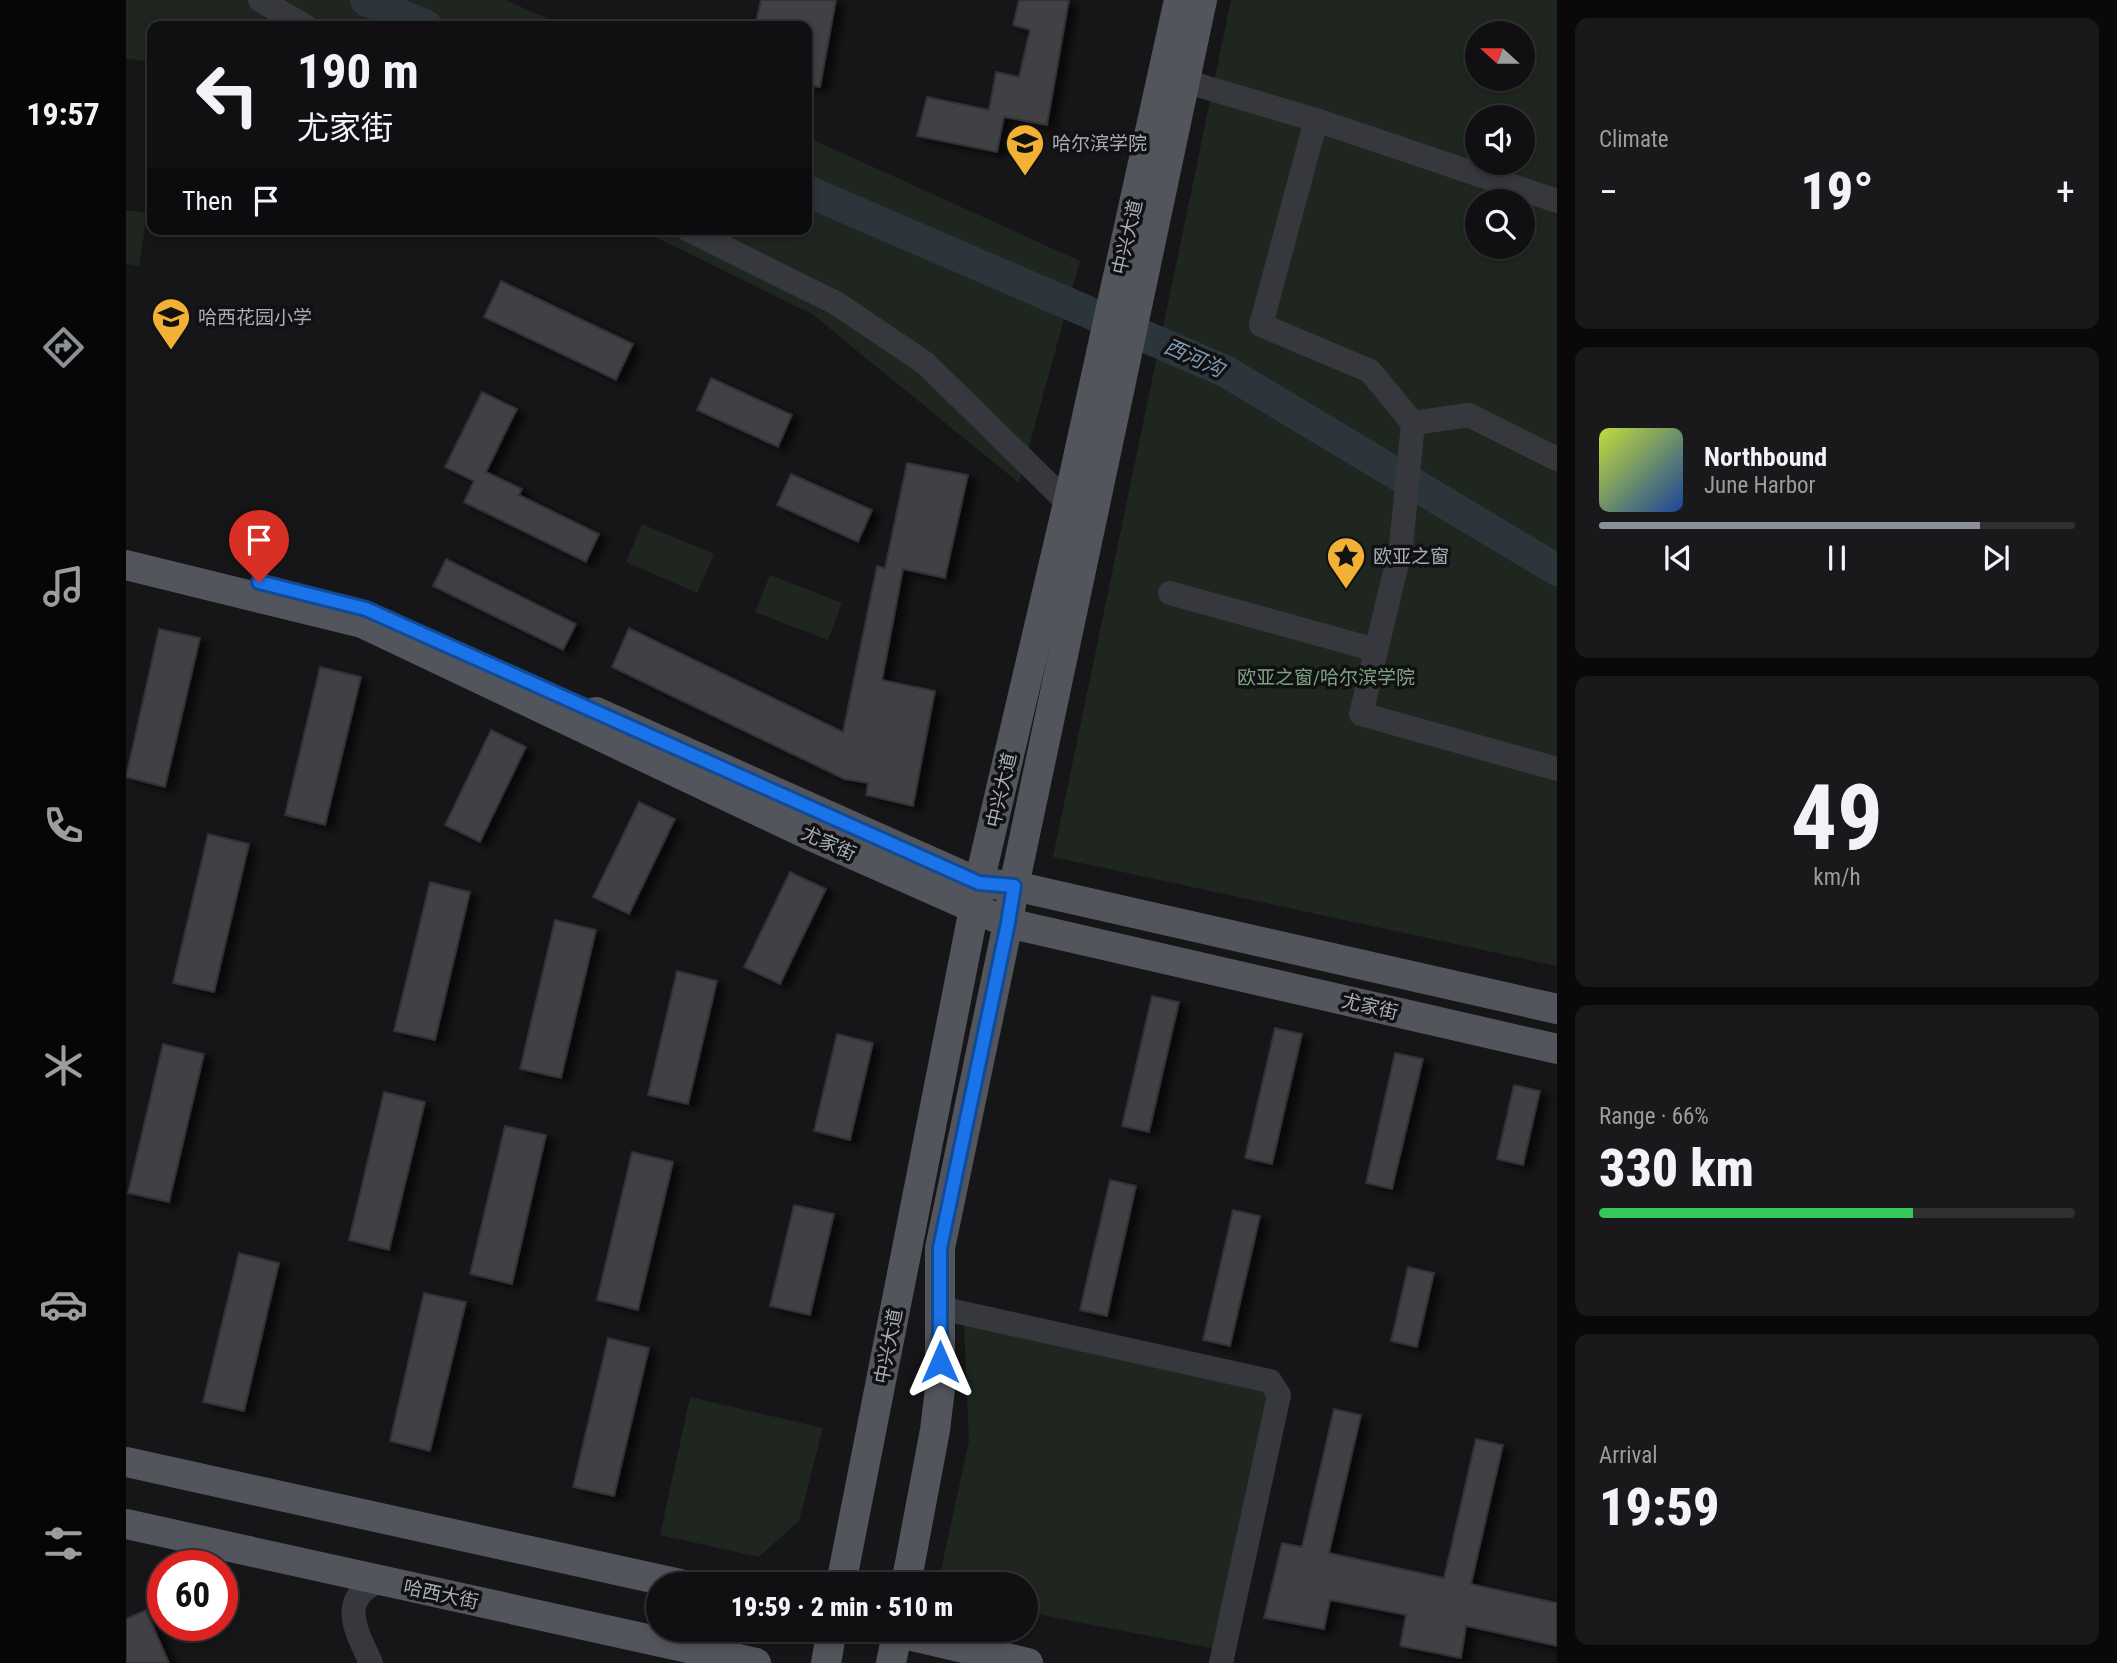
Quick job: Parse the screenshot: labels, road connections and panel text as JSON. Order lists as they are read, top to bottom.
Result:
{
  "streets": {
    "main road": ["中兴大道", "尤家街", "哈西大街"]
  },
  "crossings": [
    ["中兴大道", "尤家街"]
  ],
  "water": ["西河沟"],
  "parks": ["欧亚之窗/哈尔滨学院"],
  "places": {
    "school or university": ["哈尔滨学院", "哈西花园小学"],
    "place": ["欧亚之窗"]
  },
  "north": "left",
  "page": {
    "tabs": "19:57",
    "tile": [
      "Climate",
      ["49", "km/h"],
      ["Range · 66%", "330 km"],
      ["Arrival", "19:59"]
    ],
    "turn": ["190 m", "尤家街"],
    "heat": ["−", "19°", "+"],
    "then": "Then",
    "song": ["Northbound", "June Harbor"],
    "limit": "60",
    "trip": "19:59 · 2 min · 510 m"
  }
}
